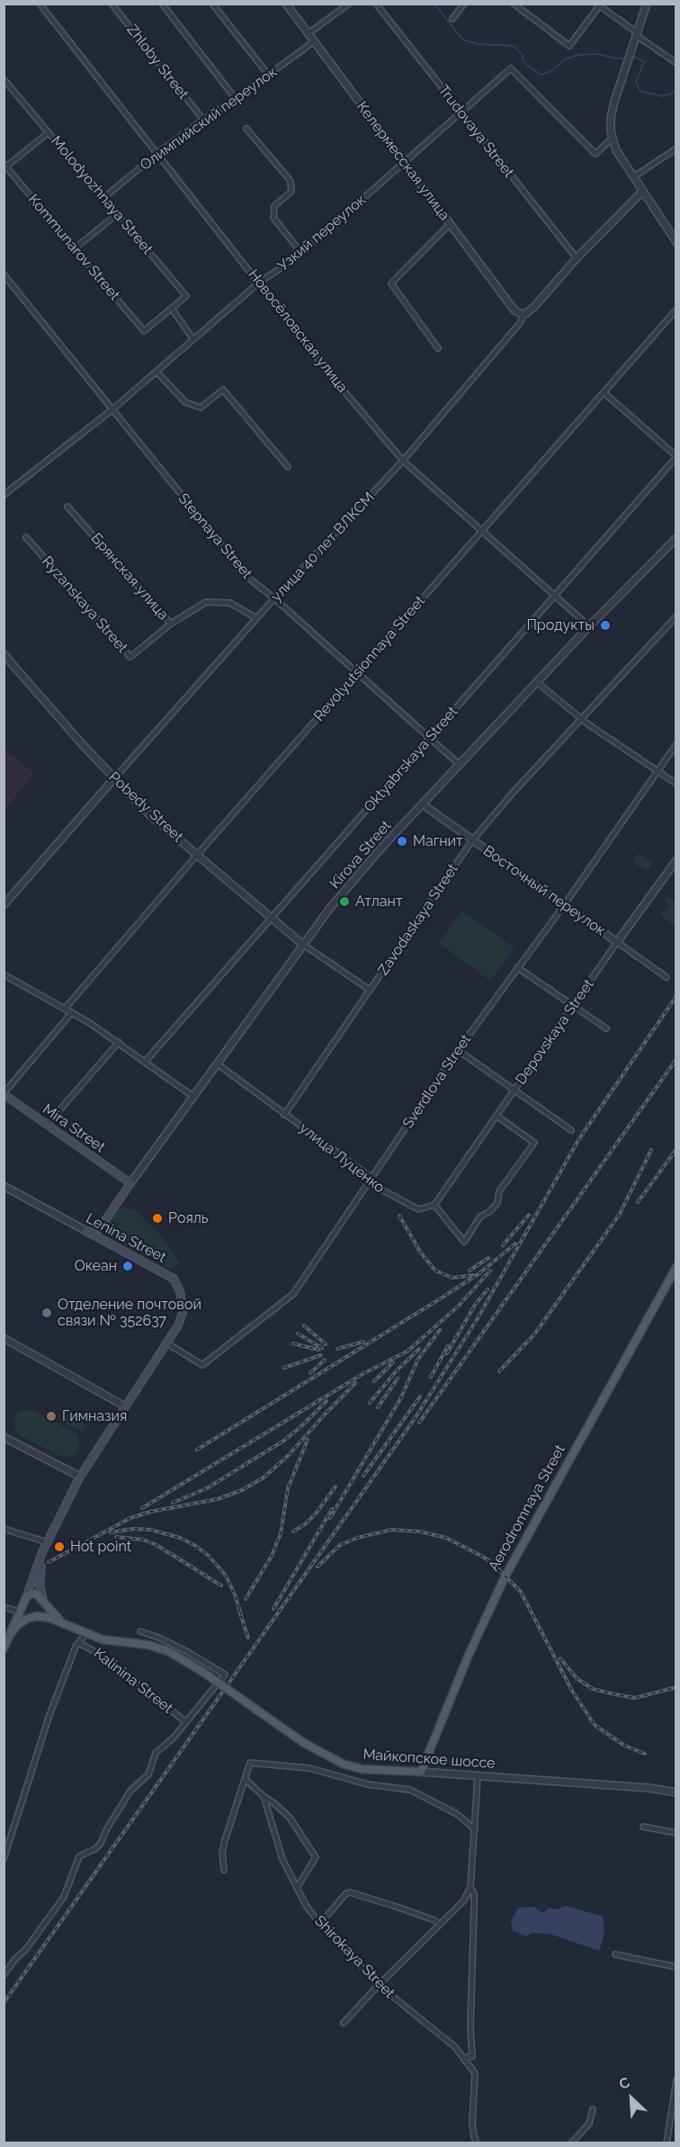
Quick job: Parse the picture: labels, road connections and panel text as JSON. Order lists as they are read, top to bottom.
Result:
{
  "streets": {
    "main road": [
      "Kirova Street",
      "Mira Street",
      "Lenina Street",
      "Aerodromnaya Street",
      "Майкопское шоссе"
    ],
    "street": [
      "Zhloby Street",
      "Олимпийский переулок",
      "Trudovaya Street",
      "Келермесская улица",
      "Molodyozhnaya Street",
      "Узкий переулок",
      "Kommunarov Street",
      "Новосёловская улица",
      "Stepnaya Street",
      "улица 40 лет ВЛКСМ",
      "Брянская улица",
      "Ryzanskaya Street",
      "Revolyutsionnaya Street",
      "Oktyabrskaya Street",
      "Pobedy Street",
      "Восточный переулок",
      "Zavodaskaya Street",
      "Depovskaya Street",
      "Sverdlova Street",
      "улица Луценко",
      "Kalinina Street",
      "Shirokaya Street"
    ]
  },
  "crossings": [
    ["Zhloby Street", "Олимпийский переулок"],
    ["Олимпийский переулок", "Келермесская улица"],
    ["Олимпийский переулок", "Molodyozhnaya Street"],
    ["Олимпийский переулок", "Новосёловская улица"],
    ["Trudovaya Street", "Узкий переулок"],
    ["Trudovaya Street", "улица 40 лет ВЛКСМ"],
    ["Келермесская улица", "Узкий переулок"],
    ["Келермесская улица", "улица 40 лет ВЛКСМ"],
    ["Molodyozhnaya Street", "Kommunarov Street"],
    ["Узкий переулок", "Новосёловская улица"],
    ["Узкий переулок", "Stepnaya Street"],
    ["Новосёловская улица", "улица 40 лет ВЛКСМ"],
    ["Новосёловская улица", "Revolyutsionnaya Street"],
    ["Новосёловская улица", "Oktyabrskaya Street"],
    ["Новосёловская улица", "Kirova Street"],
    ["Stepnaya Street", "улица 40 лет ВЛКСМ"],
    ["Stepnaya Street", "Revolyutsionnaya Street"],
    ["Stepnaya Street", "Oktyabrskaya Street"],
    ["Stepnaya Street", "Kirova Street"],
    ["улица 40 лет ВЛКСМ", "Брянская улица"],
    ["улица 40 лет ВЛКСМ", "Pobedy Street"],
    ["Брянская улица", "Ryzanskaya Street"],
    ["Revolyutsionnaya Street", "Pobedy Street"],
    ["Oktyabrskaya Street", "Pobedy Street"],
    ["Pobedy Street", "Kirova Street"],
    ["Kirova Street", "Восточный переулок"],
    ["Kirova Street", "Mira Street"],
    ["Kirova Street", "улица Луценко"],
    ["Восточный переулок", "Zavodaskaya Street"],
    ["Восточный переулок", "Depovskaya Street"],
    ["Восточный переулок", "Sverdlova Street"],
    ["Zavodaskaya Street", "улица Луценко"],
    ["Depovskaya Street", "улица Луценко"],
    ["Sverdlova Street", "улица Луценко"],
    ["Sverdlova Street", "Lenina Street"],
    ["Aerodromnaya Street", "Майкопское шоссе"]
  ],
  "places": [
    "Продукты",
    "Магнит",
    "Атлант",
    "Рояль",
    "Океан",
    "Отделение почтовой связи № 352637",
    "Гимназия",
    "Hot point"
  ],
  "north": "top left"
}
